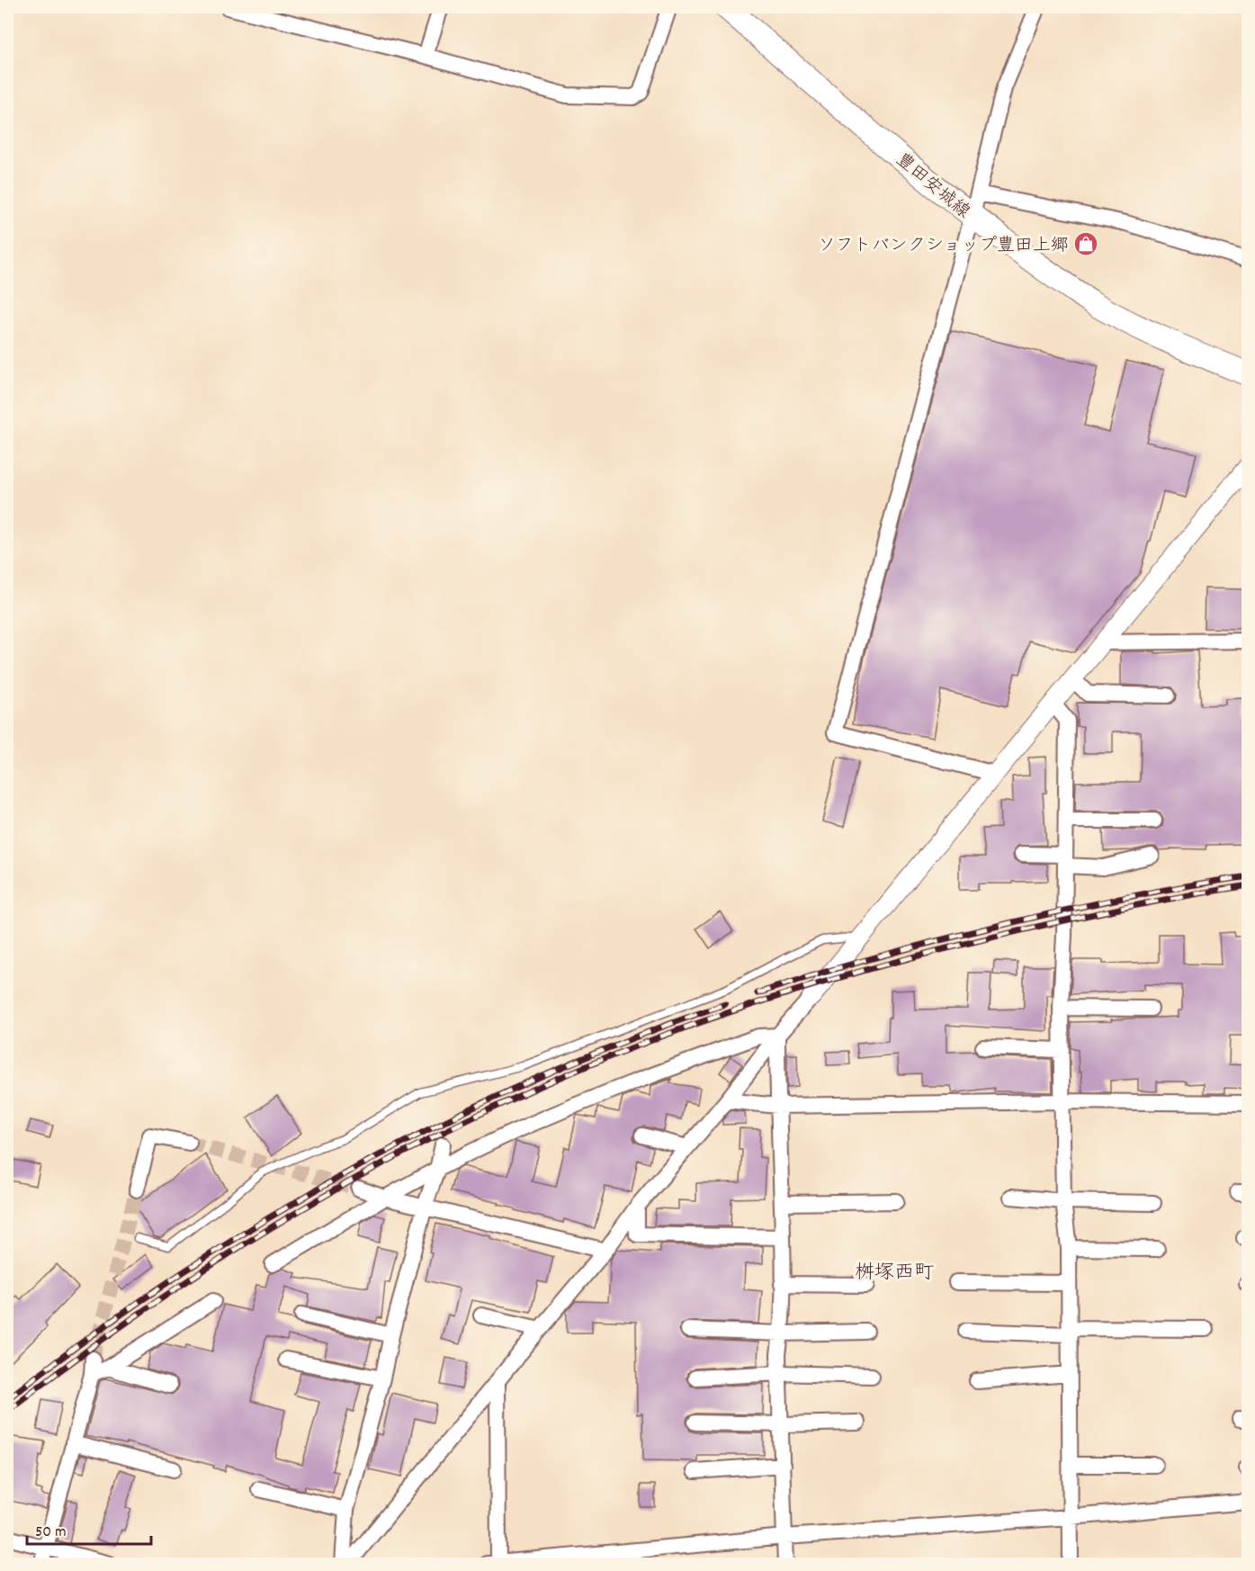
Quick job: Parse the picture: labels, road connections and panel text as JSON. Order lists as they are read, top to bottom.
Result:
{
  "streets": {
    "main road": ["豊田安城線"]
  },
  "districts": ["桝塚西町"],
  "places": {
    "shop": ["ソフトバンクショップ豊田上郷"]
  },
  "scale_bar": "50 m"
}
